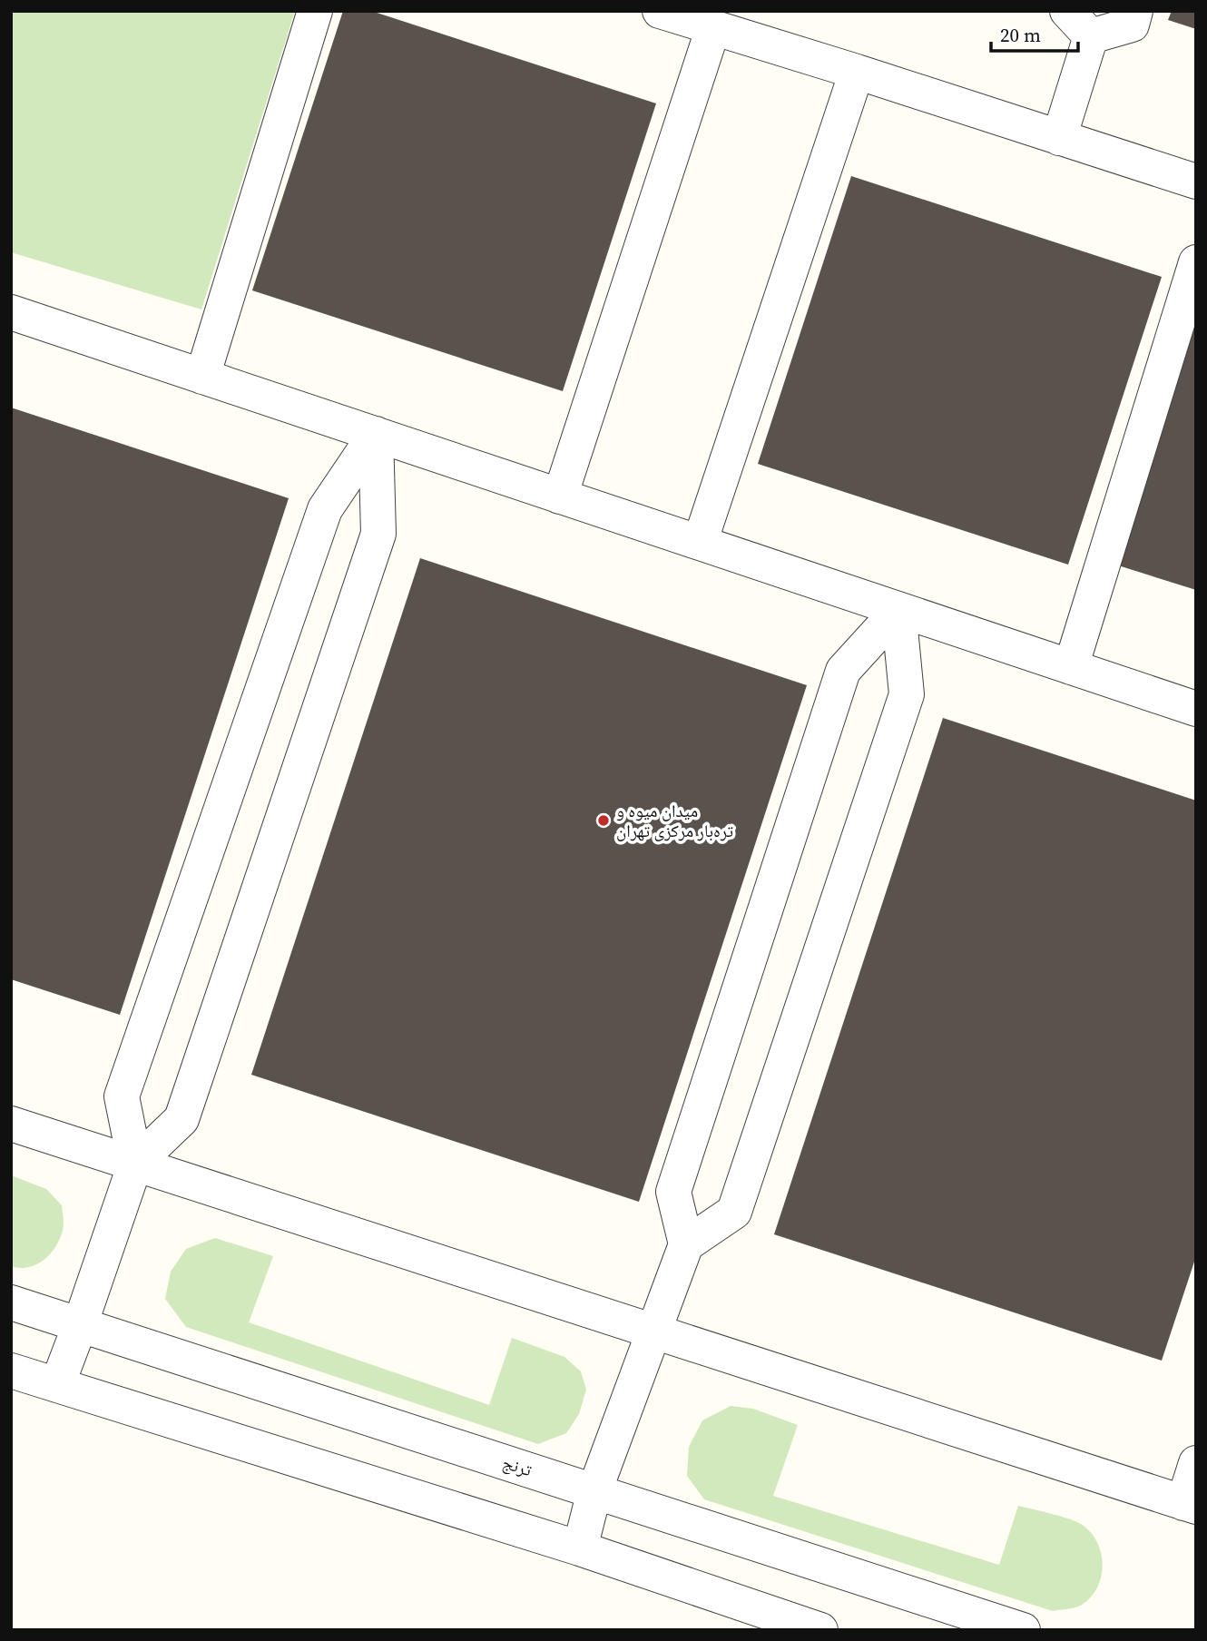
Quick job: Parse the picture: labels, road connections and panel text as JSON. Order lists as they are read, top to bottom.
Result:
{
  "streets": {
    "lane": ["ترنج"]
  },
  "places": ["میدان میوه و تره‌بار مرکزی تهران"],
  "scale_bar": "20 m"
}
